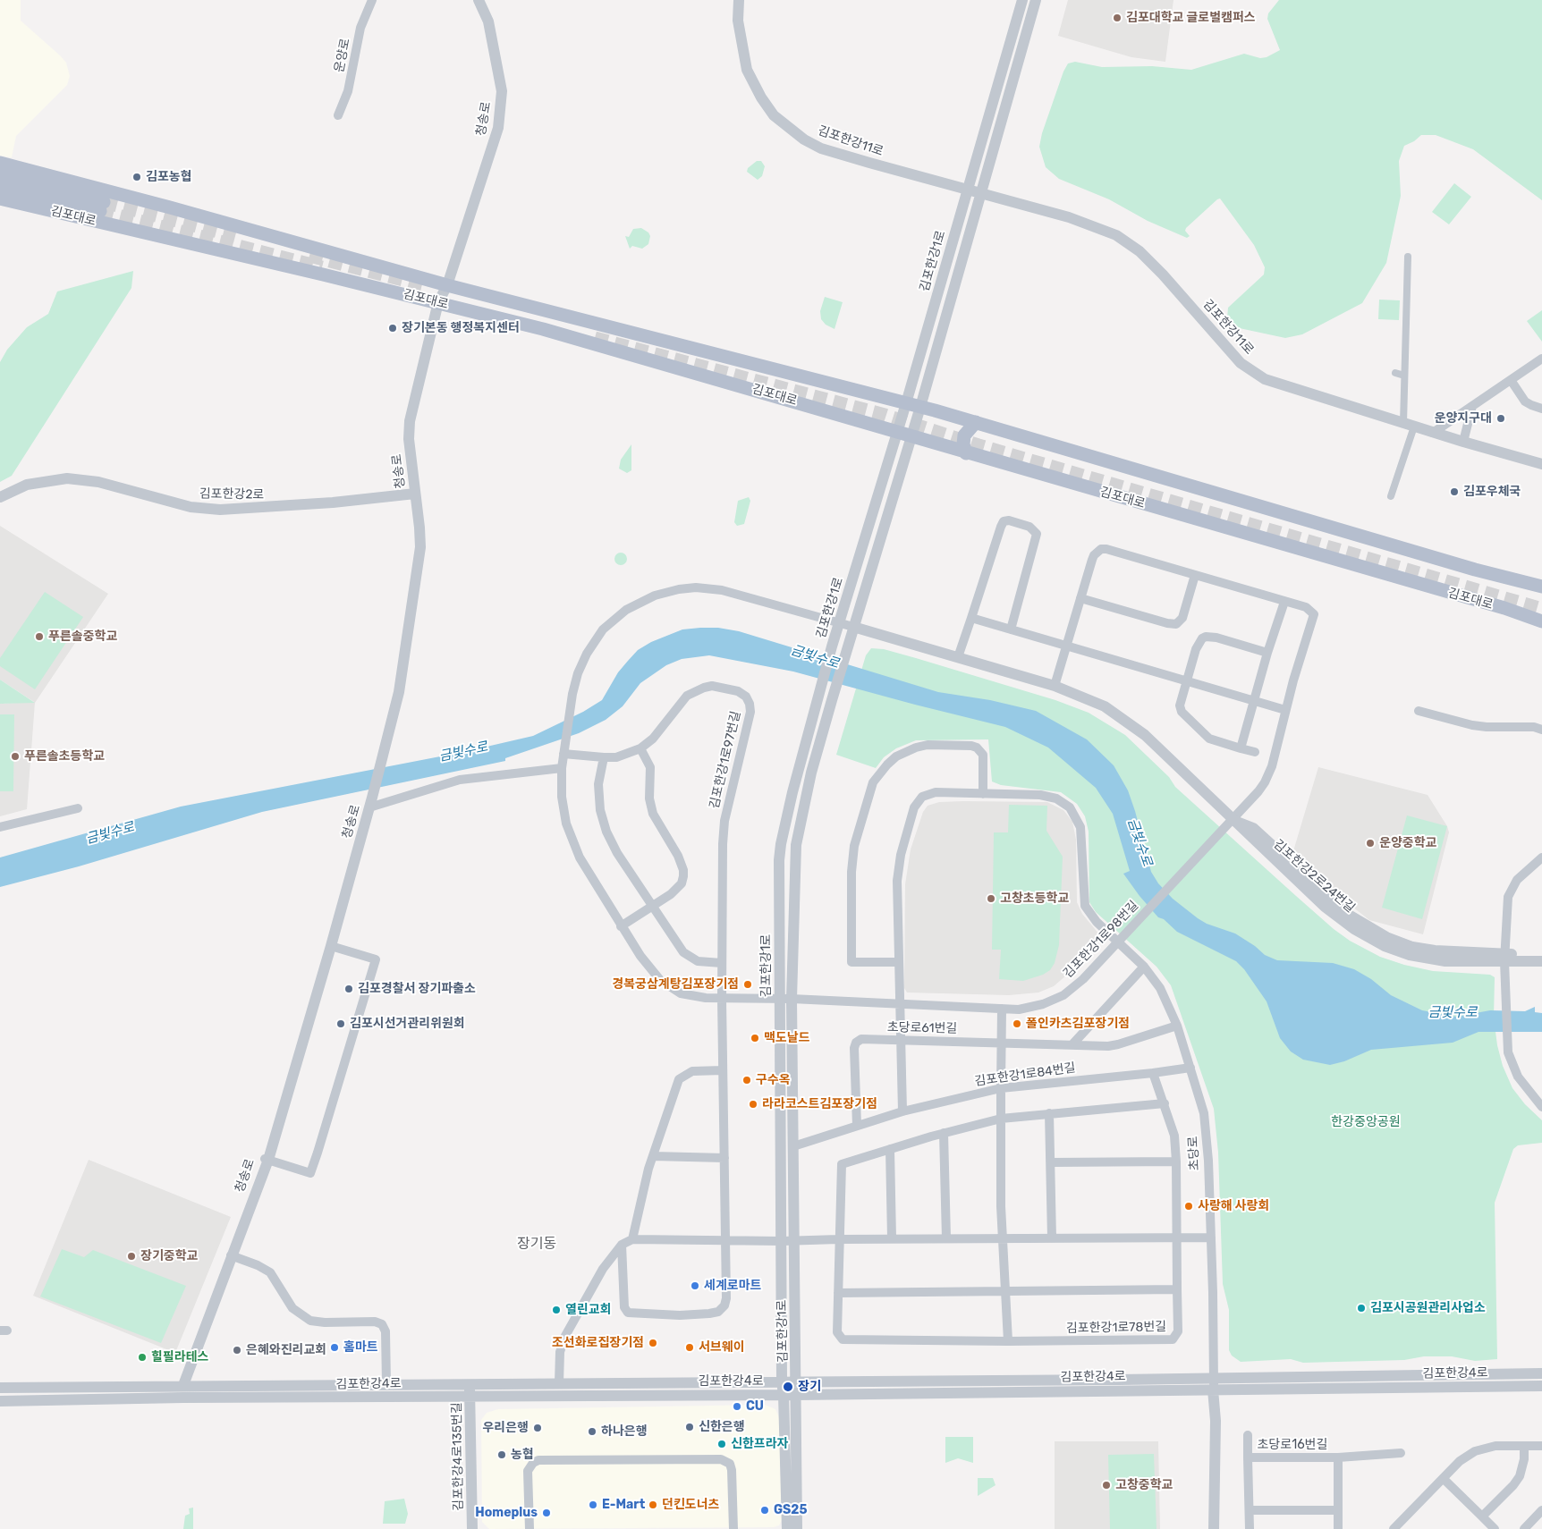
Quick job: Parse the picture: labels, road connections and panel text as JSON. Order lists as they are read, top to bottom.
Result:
{
  "streets": {
    "main road": ["김포대로"],
    "street": [
      "운양로",
      "청송로",
      "김포한강11로",
      "김포한강1로",
      "김포한강2로",
      "김포한강1로97번길",
      "김포한강2로24번길",
      "김포한강1로98번길",
      "초당로61번길",
      "김포한강1로84번길",
      "초당로",
      "김포한강1로78번길",
      "김포한강4로",
      "초당로16번길",
      "김포한강4로135번길"
    ]
  },
  "crossings": [
    ["청송로", "김포대로"],
    ["청송로", "김포한강2로"],
    ["청송로", "김포한강4로"],
    ["김포한강11로", "김포한강1로"],
    ["김포대로", "김포한강1로"],
    ["김포한강1로", "김포한강2로24번길"],
    ["김포한강1로", "김포한강1로98번길"],
    ["김포한강1로", "김포한강1로84번길"],
    ["김포한강1로", "김포한강4로"],
    ["김포한강2로24번길", "김포한강1로98번길"],
    ["김포한강1로98번길", "초당로"],
    ["초당로61번길", "김포한강1로84번길"],
    ["초당로61번길", "초당로"],
    ["김포한강1로84번길", "김포한강1로78번길"],
    ["초당로", "김포한강4로"],
    ["김포한강4로", "김포한강4로135번길"]
  ],
  "districts": ["장기동"],
  "water": ["금빛수로"],
  "parks": ["한강중앙공원"],
  "places": [
    "김포대학교 글로벌캠퍼스",
    "김포농협",
    "장기본동 행정복지센터",
    "운양지구대",
    "김포우체국",
    "푸른솔중학교",
    "푸른솔초등학교",
    "운양중학교",
    "고창초등학교",
    "경복궁삼계탕김포장기점",
    "김포경찰서 장기파출소",
    "김포시선거관리위원회",
    "폴인카츠김포장기점",
    "맥도날드",
    "구수옥",
    "라라코스트김포장기점",
    "사랑해 사랑회",
    "장기중학교",
    "세계로마트",
    "김포시공원관리사업소",
    "열린교회",
    "조선화로집장기점",
    "홈마트",
    "서브웨이",
    "은혜와진리교회",
    "힐필라테스",
    "장기",
    "CU",
    "신한은행",
    "우리은행",
    "하나은행",
    "신한프라자",
    "농협",
    "고창중학교",
    "E-Mart",
    "던킨도너츠",
    "GS25",
    "Homeplus"
  ]
}
